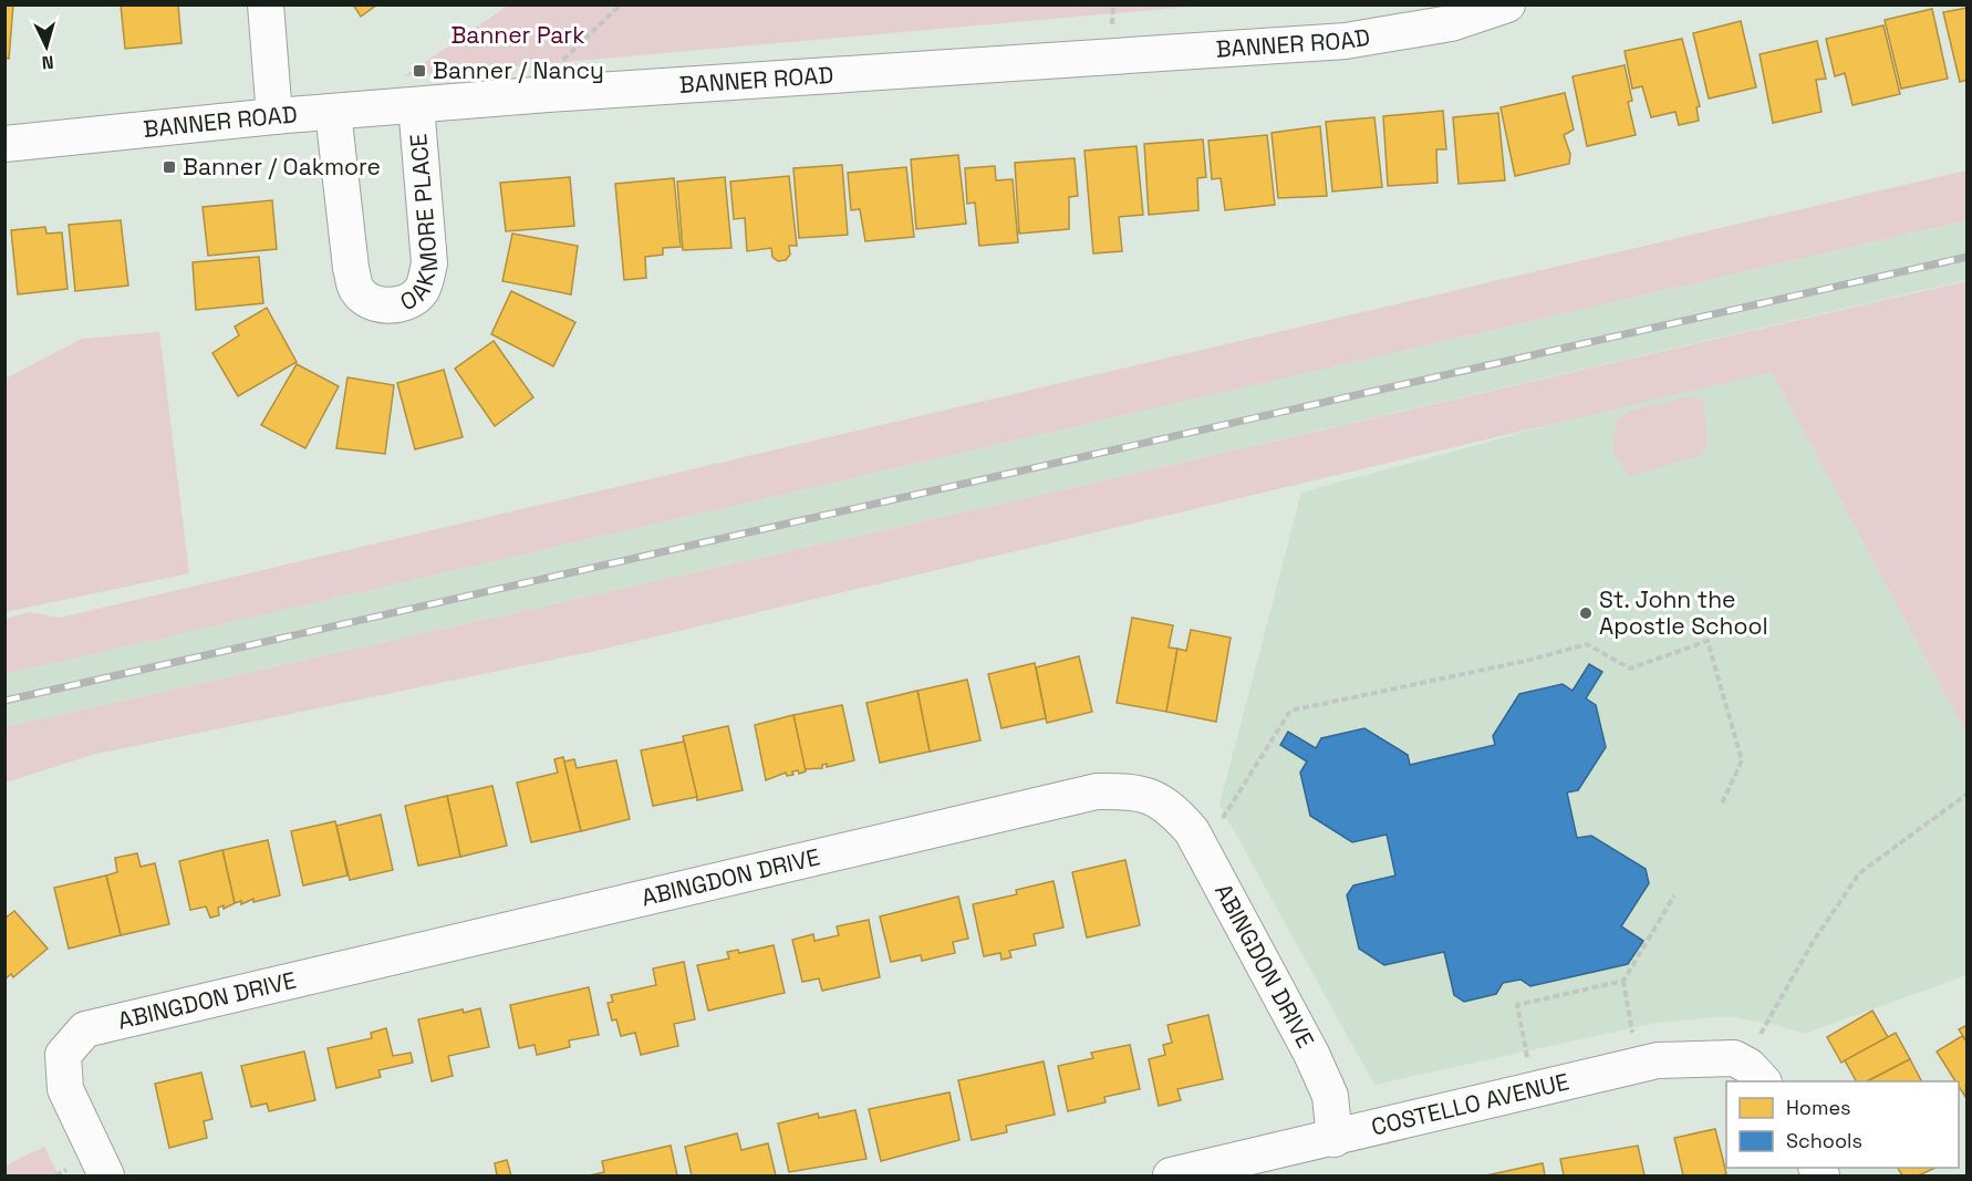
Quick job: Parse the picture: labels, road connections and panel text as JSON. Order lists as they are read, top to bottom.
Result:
{
  "streets": {
    "street": [
      "BANNER ROAD",
      "OAKMORE PLACE",
      "ABINGDON DRIVE",
      "COSTELLO AVENUE"
    ]
  },
  "crossings": [
    ["BANNER ROAD", "OAKMORE PLACE"],
    ["ABINGDON DRIVE", "COSTELLO AVENUE"]
  ],
  "parks": ["Banner Park"],
  "places": {
    "transit": ["Banner / Nancy", "Banner / Oakmore"],
    "other": ["St. John the Apostle School"]
  },
  "legend": ["Homes", "Schools"],
  "north": "bottom"
}
